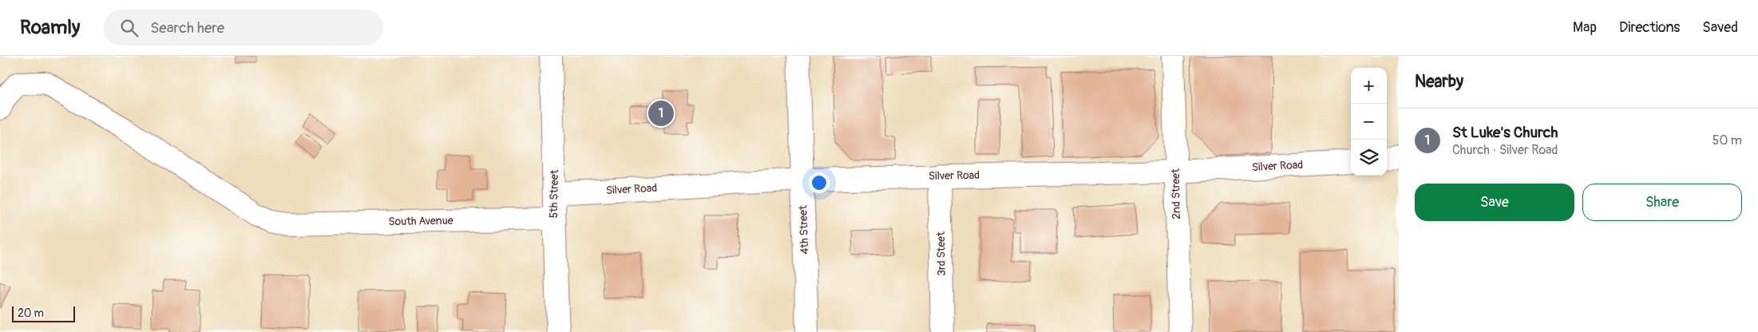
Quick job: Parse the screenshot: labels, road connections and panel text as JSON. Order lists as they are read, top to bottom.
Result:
{
  "streets": {
    "street": [
      "Silver Road",
      "5th Street",
      "2nd Street",
      "South Avenue",
      "4th Street",
      "3rd Steet"
    ]
  },
  "crossings": [
    ["Silver Road", "5th Street"],
    ["Silver Road", "2nd Street"],
    ["Silver Road", "4th Street"],
    ["Silver Road", "3rd Steet"],
    ["5th Street", "South Avenue"]
  ],
  "scale_bar": "20 m",
  "page": {
    "header": "Roamly",
    "search": "Search here",
    "nav": ["Map", "Directions", "Saved"],
    "heading": "Nearby",
    "map_buttons": ["+", "−"],
    "pins": "1",
    "list": [
      {
        "mark": "1",
        "name": "St Luke's Church",
        "note": "Church · Silver Road",
        "value": "50 m"
      }
    ],
    "buttons": ["Save", "Share"],
    "scale": "20 m"
  }
}
